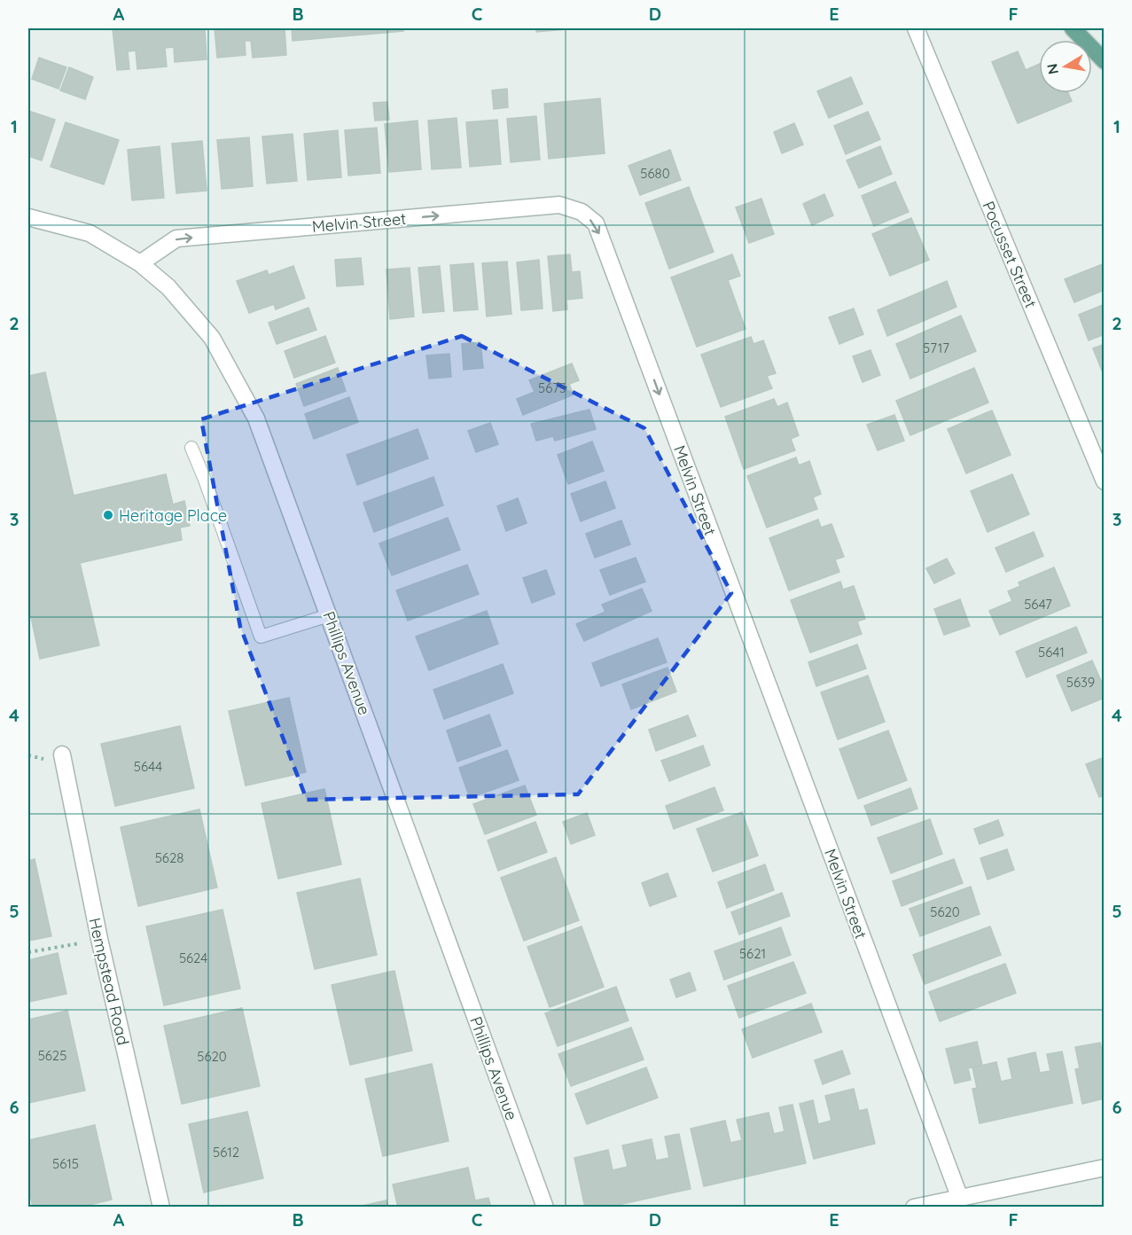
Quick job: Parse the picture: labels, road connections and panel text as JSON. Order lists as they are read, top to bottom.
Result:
{
  "streets": {
    "street": [
      "Melvin Street",
      "Pocusset Street",
      "Phillips Avenue",
      "Hempstead Road"
    ]
  },
  "crossings": [
    ["Melvin Street", "Phillips Avenue"]
  ],
  "one_way": ["Melvin Street"],
  "places": ["Heritage Place"],
  "house_numbers": [
    "5680",
    "5717",
    "5673",
    "5647",
    "5641",
    "5639",
    "5644",
    "5628",
    "5620",
    "5621",
    "5624",
    "5625",
    "5620",
    "5612",
    "5615"
  ],
  "north": "left",
  "grid": {
    "columns": [
      "A",
      "B",
      "C",
      "D",
      "E",
      "F"
    ],
    "rows": [
      "1",
      "2",
      "3",
      "4",
      "5",
      "6"
    ]
  }
}
